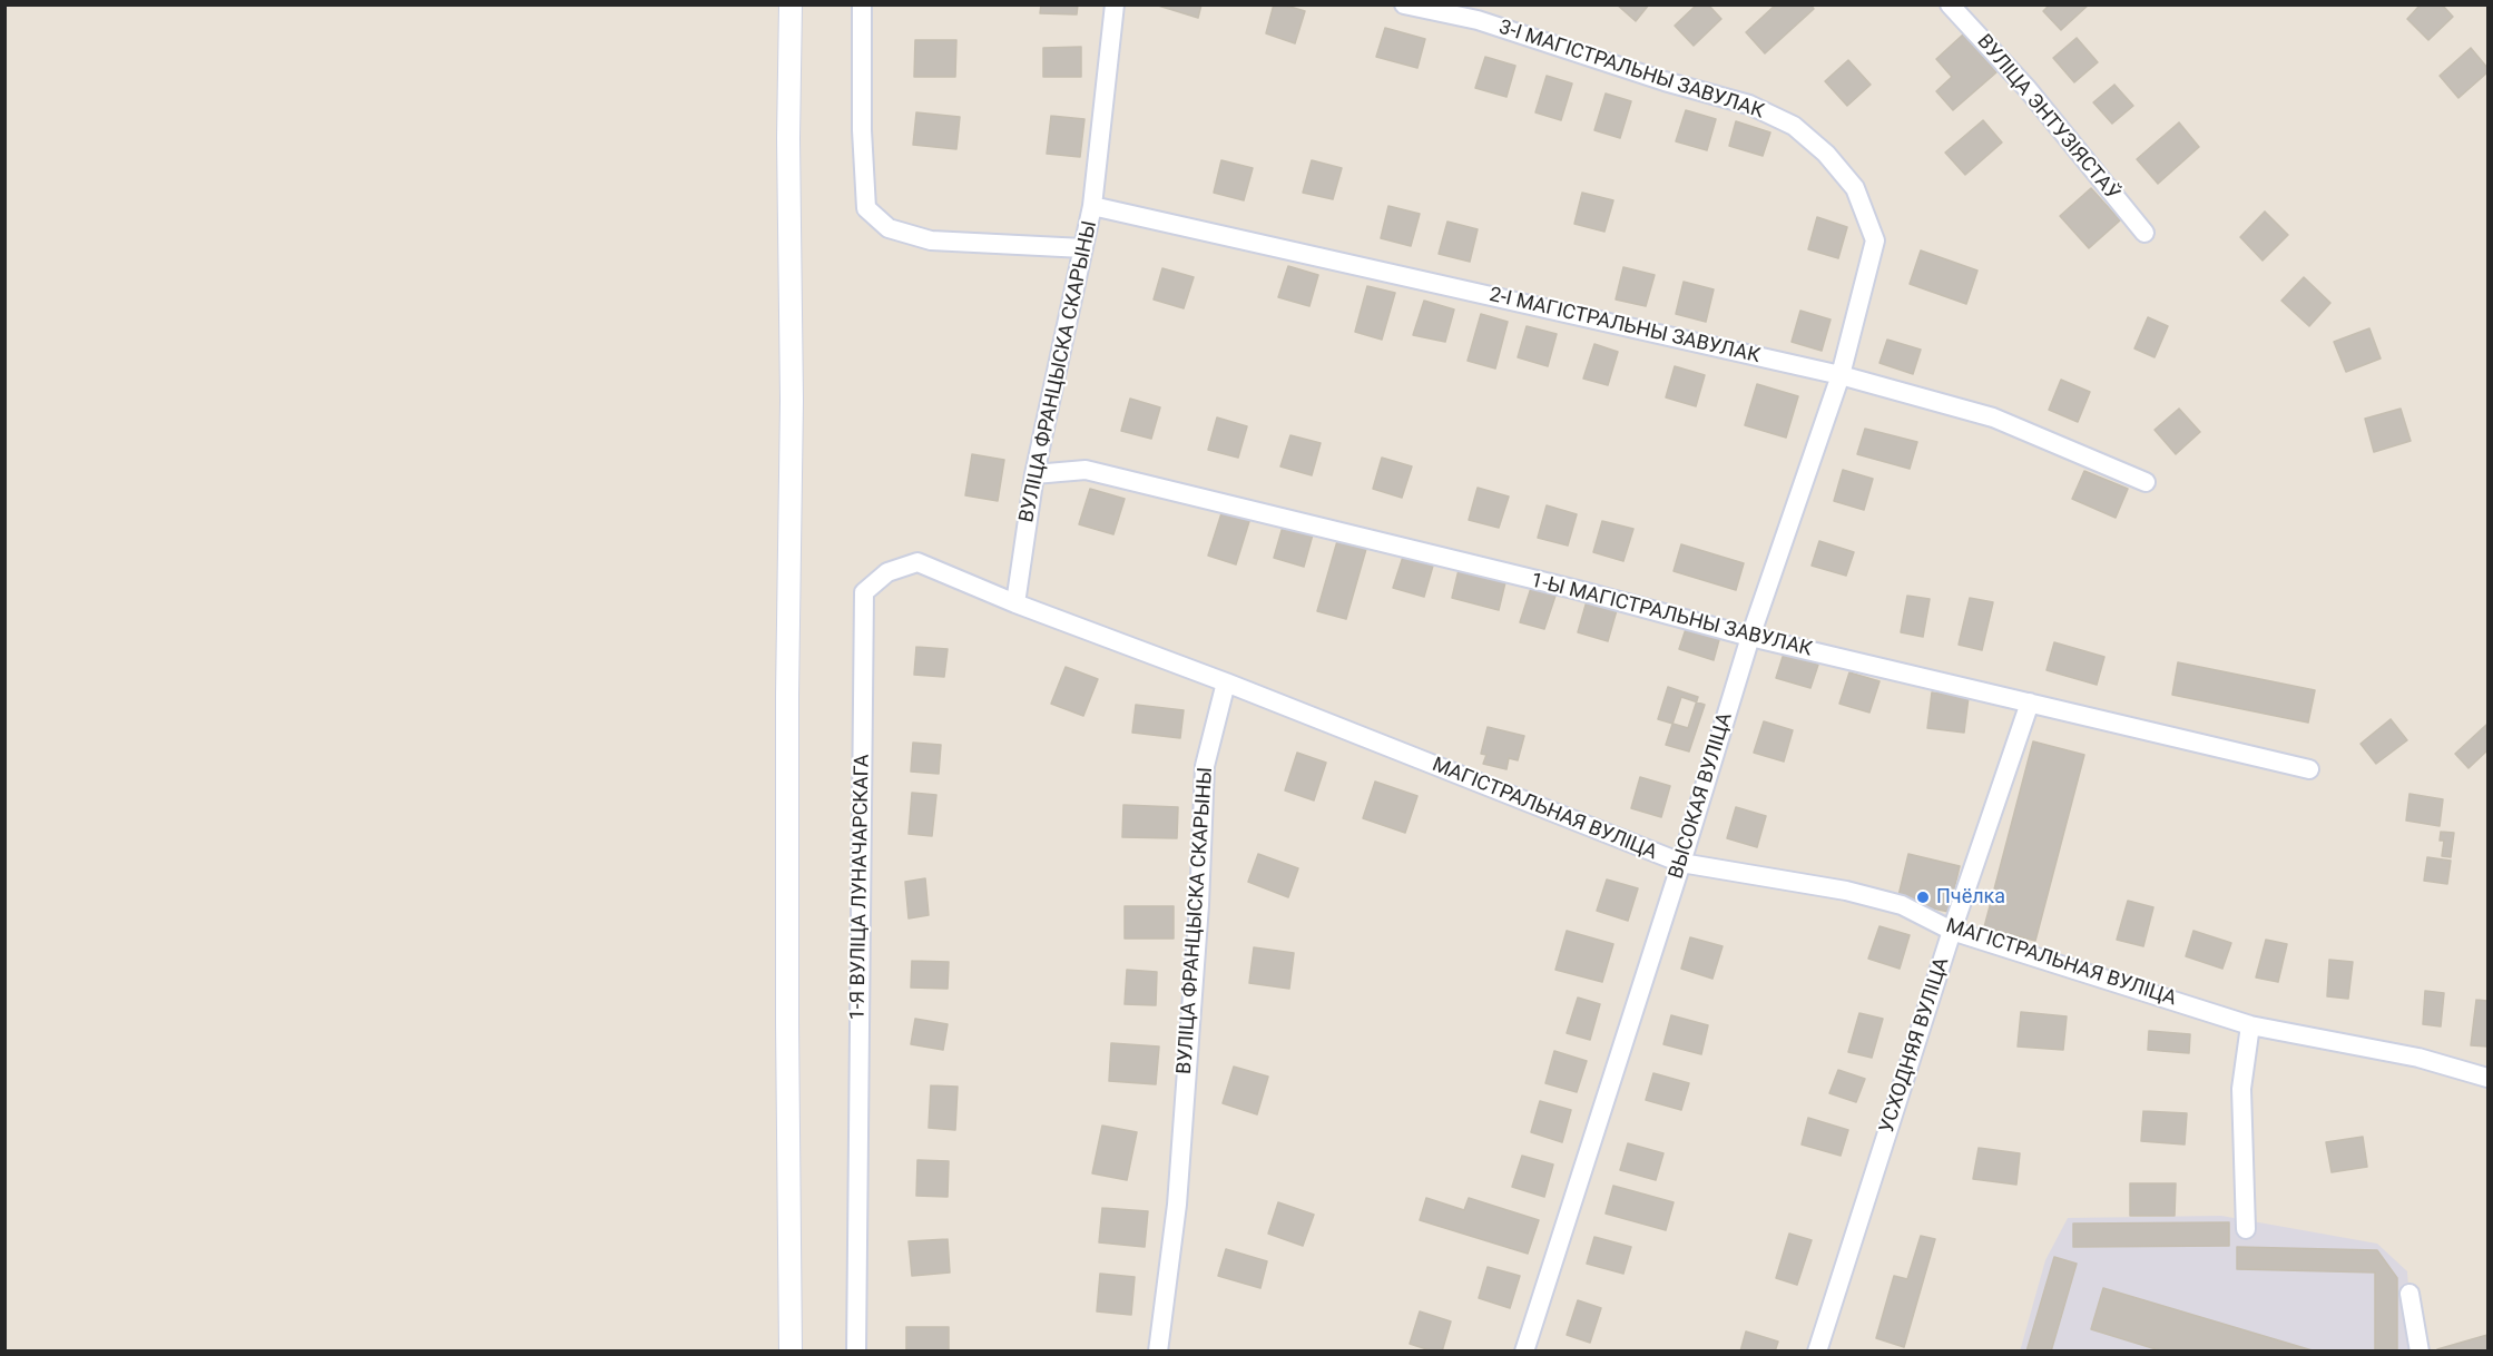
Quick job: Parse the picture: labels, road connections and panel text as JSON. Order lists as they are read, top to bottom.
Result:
{
  "streets": {
    "street": [
      "3-І МАГІСТРАЛЬНЫ ЗАВУЛАК",
      "ВУЛІЦА ЭНТУЗІЯСТАЎ",
      "2-І МАГІСТРАЛЬНЫ ЗАВУЛАК",
      "ВУЛІЦА ФРАНЦЫСКА СКАРЫНЫ",
      "1-Ы МАГІСТРАЛЬНЫ ЗАВУЛАК",
      "ВЫСОКАЯ ВУЛІЦА",
      "МАГІСТРАЛЬНАЯ ВУЛІЦА",
      "1-Я ВУЛІЦА ЛУНАЧАРСКАГА",
      "УСХОДНЯЯ ВУЛІЦА"
    ]
  },
  "crossings": [
    ["3-І МАГІСТРАЛЬНЫ ЗАВУЛАК", "ВЫСОКАЯ ВУЛІЦА"],
    ["2-І МАГІСТРАЛЬНЫ ЗАВУЛАК", "ВУЛІЦА ФРАНЦЫСКА СКАРЫНЫ"],
    ["2-І МАГІСТРАЛЬНЫ ЗАВУЛАК", "ВЫСОКАЯ ВУЛІЦА"],
    ["ВУЛІЦА ФРАНЦЫСКА СКАРЫНЫ", "1-Ы МАГІСТРАЛЬНЫ ЗАВУЛАК"],
    ["ВУЛІЦА ФРАНЦЫСКА СКАРЫНЫ", "МАГІСТРАЛЬНАЯ ВУЛІЦА"],
    ["ВУЛІЦА ФРАНЦЫСКА СКАРЫНЫ", "1-Я ВУЛІЦА ЛУНАЧАРСКАГА"],
    ["1-Ы МАГІСТРАЛЬНЫ ЗАВУЛАК", "ВЫСОКАЯ ВУЛІЦА"],
    ["1-Ы МАГІСТРАЛЬНЫ ЗАВУЛАК", "УСХОДНЯЯ ВУЛІЦА"],
    ["ВЫСОКАЯ ВУЛІЦА", "МАГІСТРАЛЬНАЯ ВУЛІЦА"],
    ["МАГІСТРАЛЬНАЯ ВУЛІЦА", "УСХОДНЯЯ ВУЛІЦА"]
  ],
  "places": ["Пчёлка"]
}
